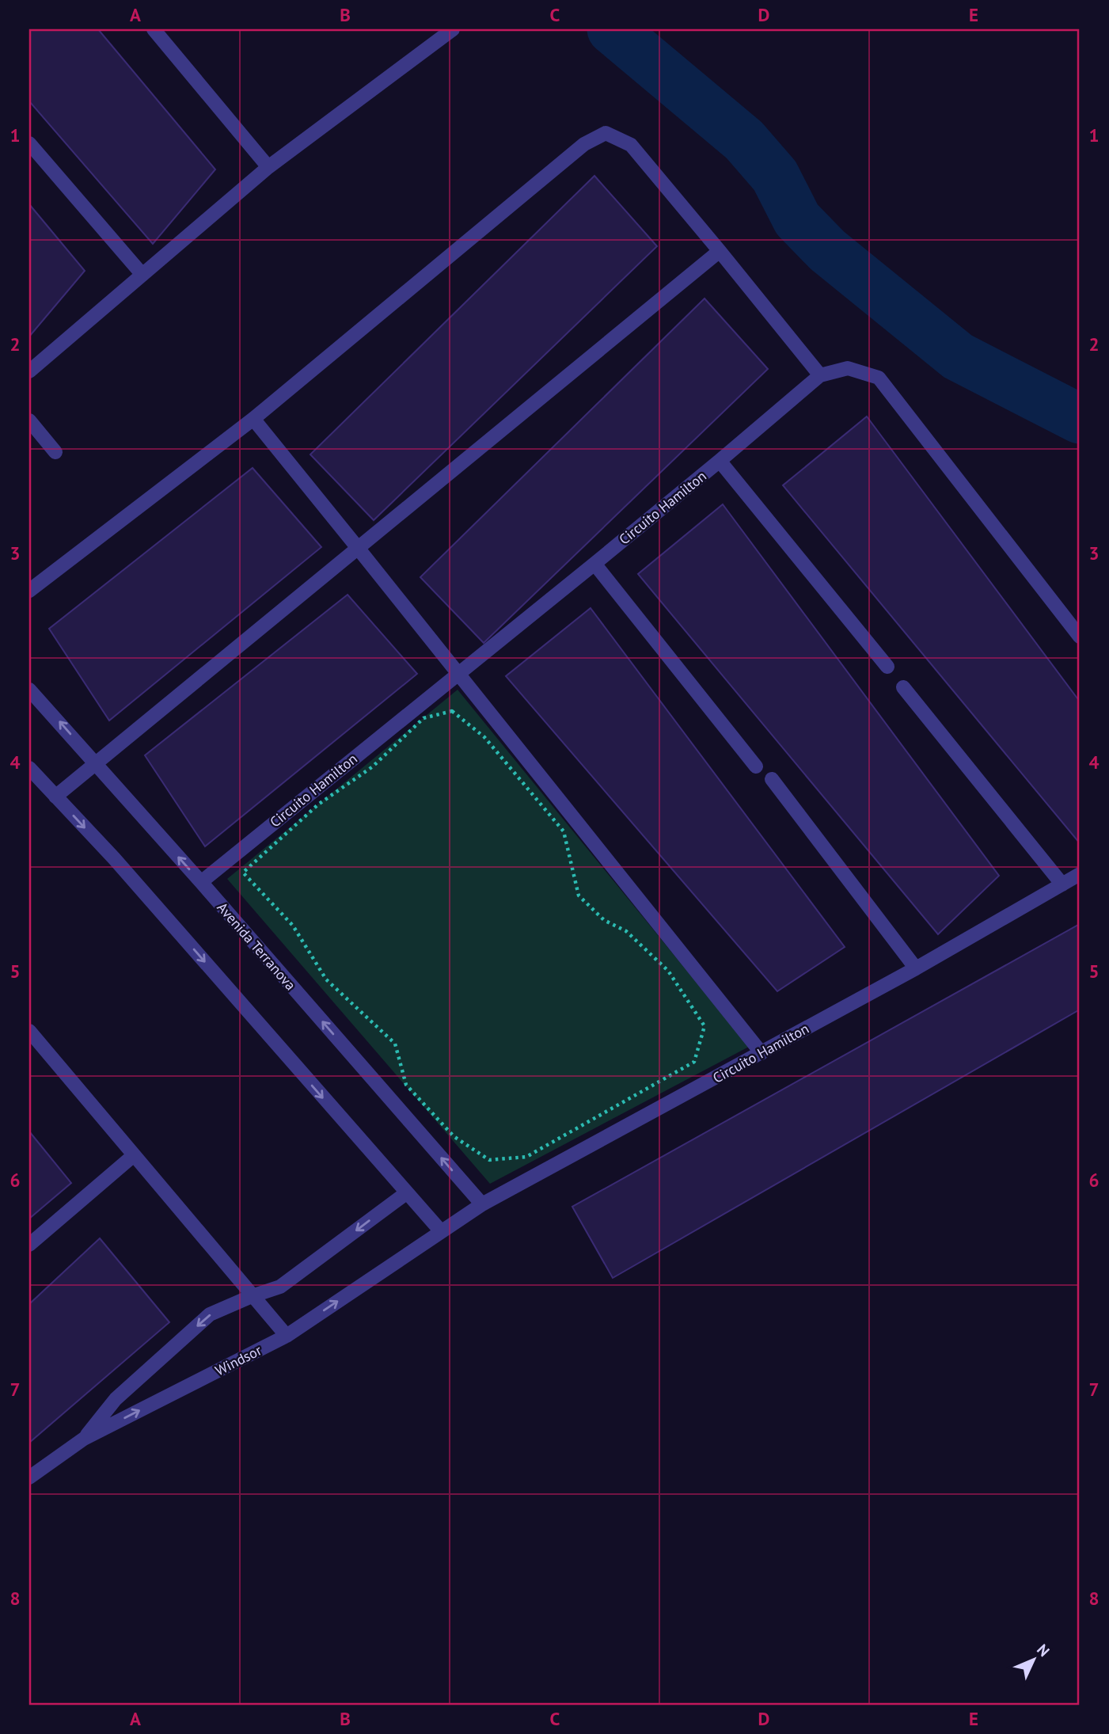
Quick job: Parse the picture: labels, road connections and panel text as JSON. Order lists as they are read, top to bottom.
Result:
{
  "streets": {
    "street": ["Circuito Hamilton", "Avenida Terranova", "Windsor"]
  },
  "crossings": [
    ["Circuito Hamilton", "Avenida Terranova"],
    ["Circuito Hamilton", "Windsor"]
  ],
  "north": "top right",
  "grid": {
    "columns": [
      "A",
      "B",
      "C",
      "D",
      "E"
    ],
    "rows": [
      "1",
      "2",
      "3",
      "4",
      "5",
      "6",
      "7",
      "8"
    ]
  }
}
